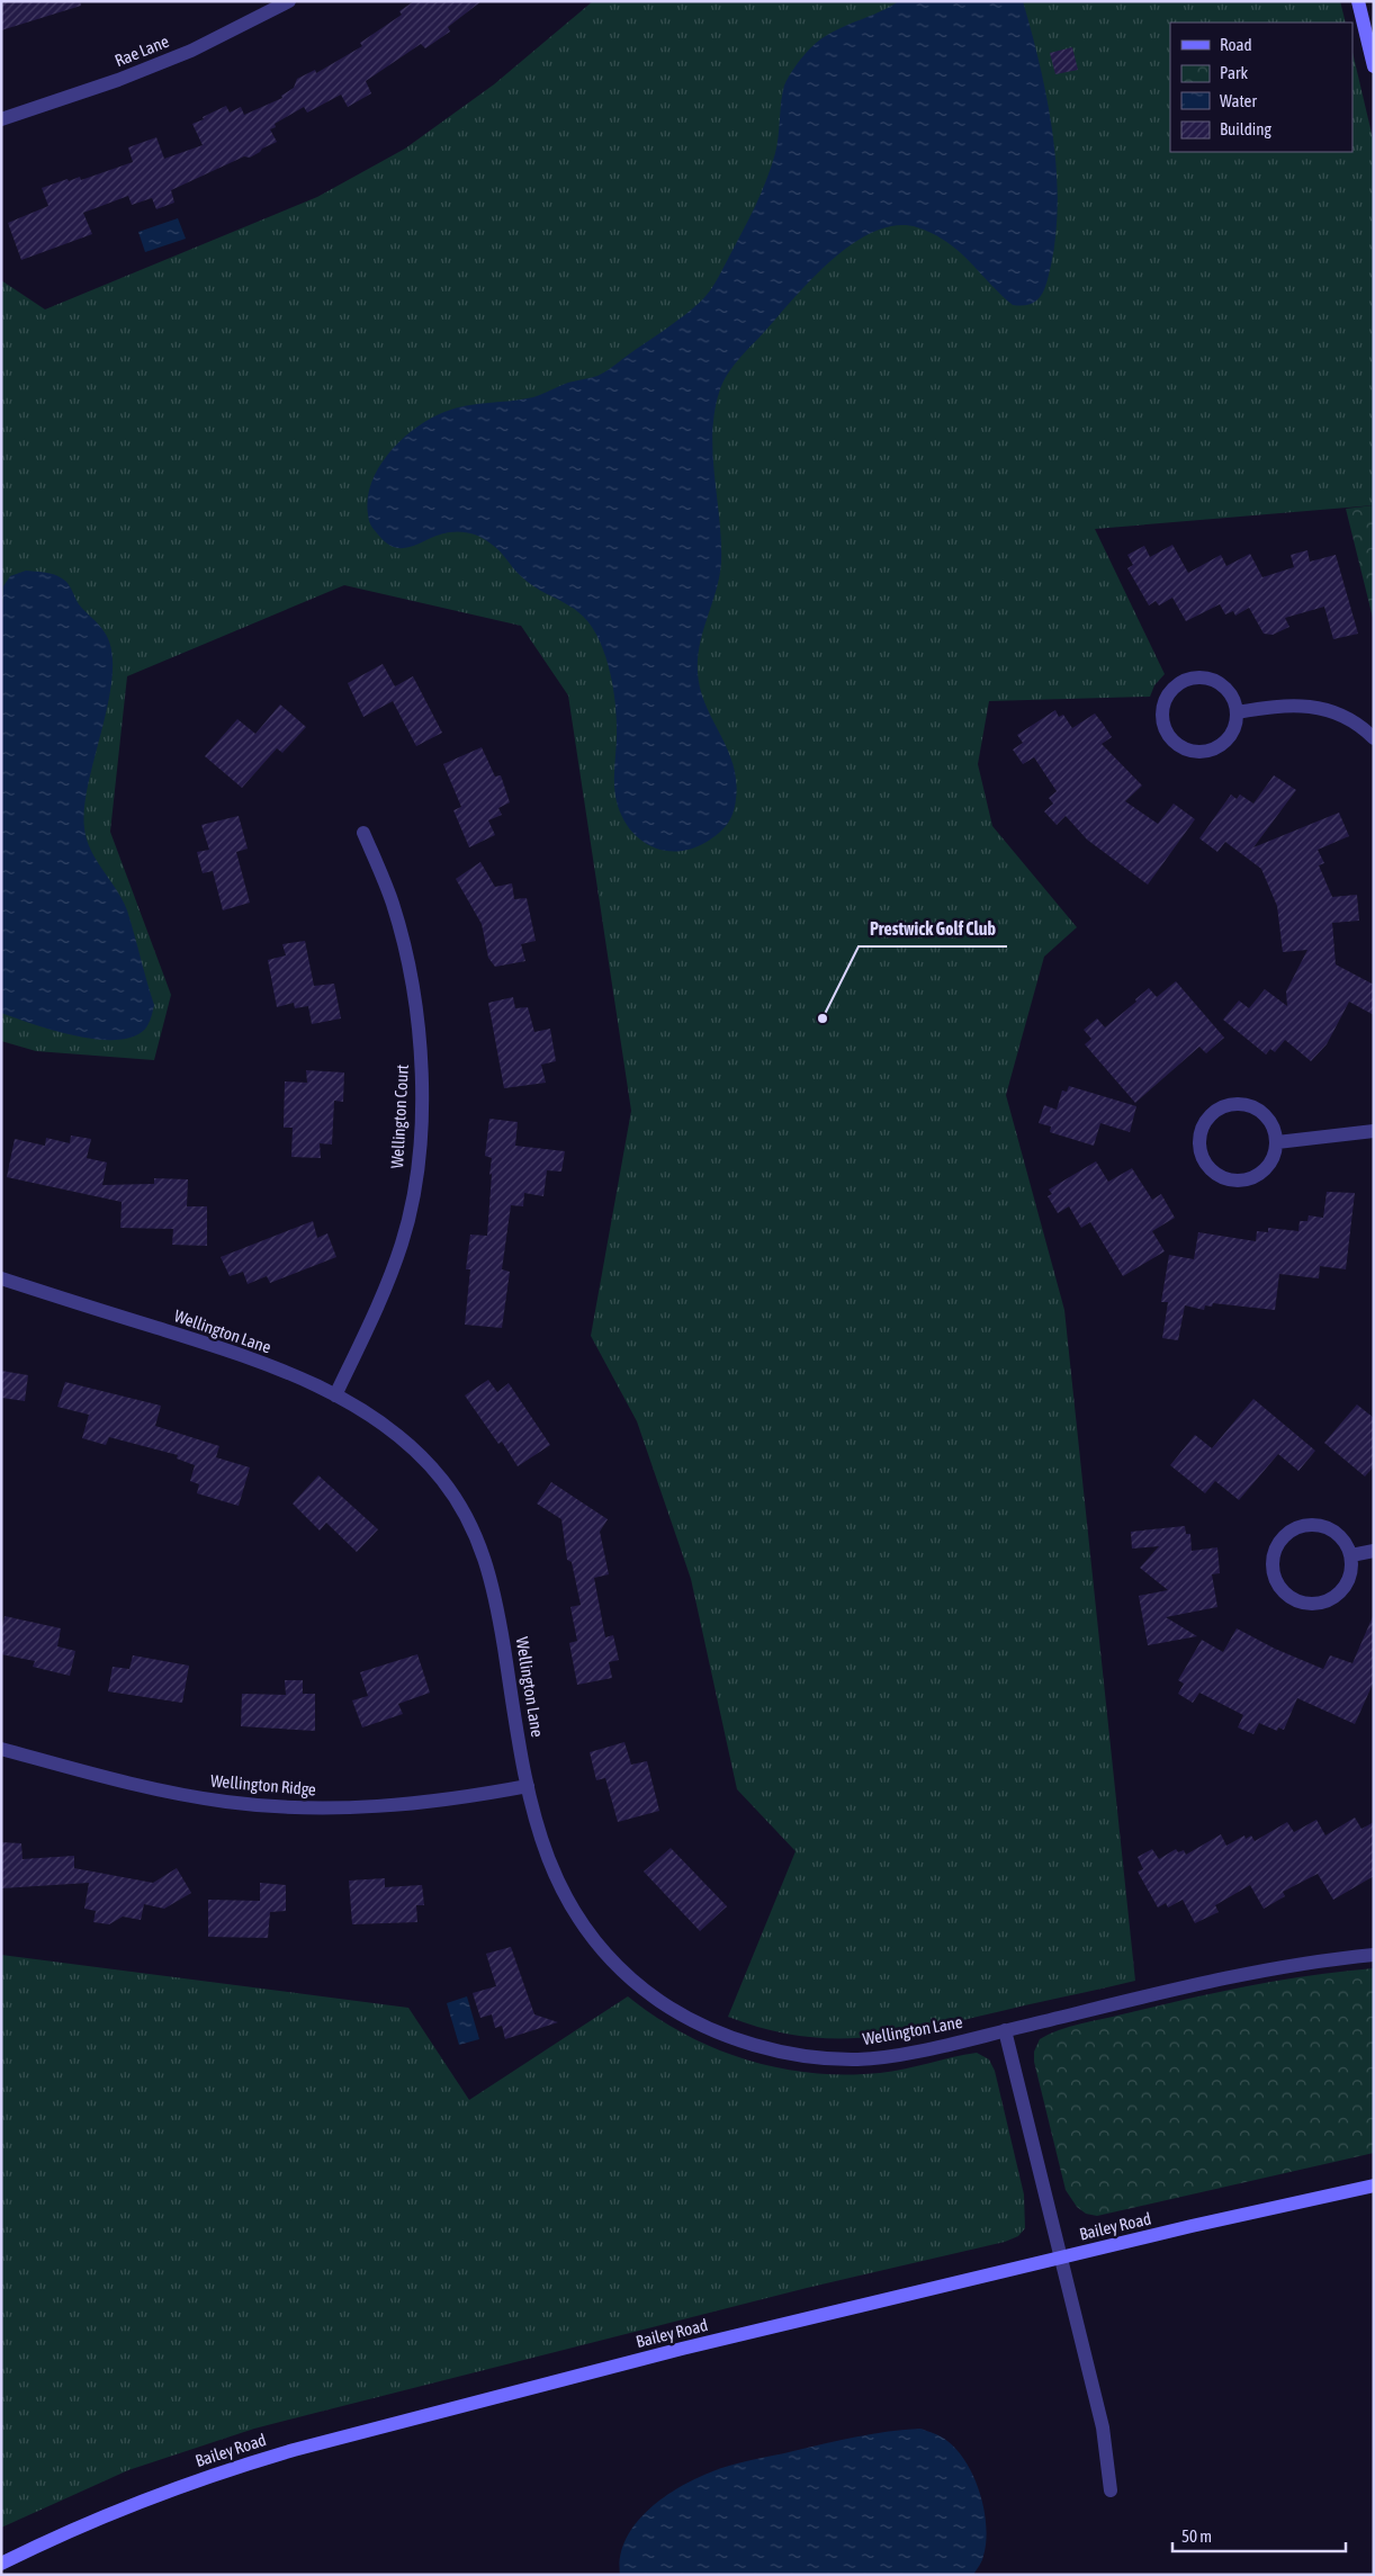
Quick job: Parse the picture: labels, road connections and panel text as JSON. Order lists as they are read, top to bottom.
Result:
{
  "streets": {
    "main road": ["Bailey Road"],
    "street": [
      "Rae Lane",
      "Wellington Court",
      "Wellington Lane",
      "Wellington Ridge"
    ]
  },
  "crossings": [
    ["Wellington Court", "Wellington Lane"],
    ["Wellington Lane", "Wellington Ridge"]
  ],
  "places": ["Prestwick Golf Club"],
  "legend": [
    "Road",
    "Park",
    "Water",
    "Building"
  ],
  "scale_bar": "50 m"
}
